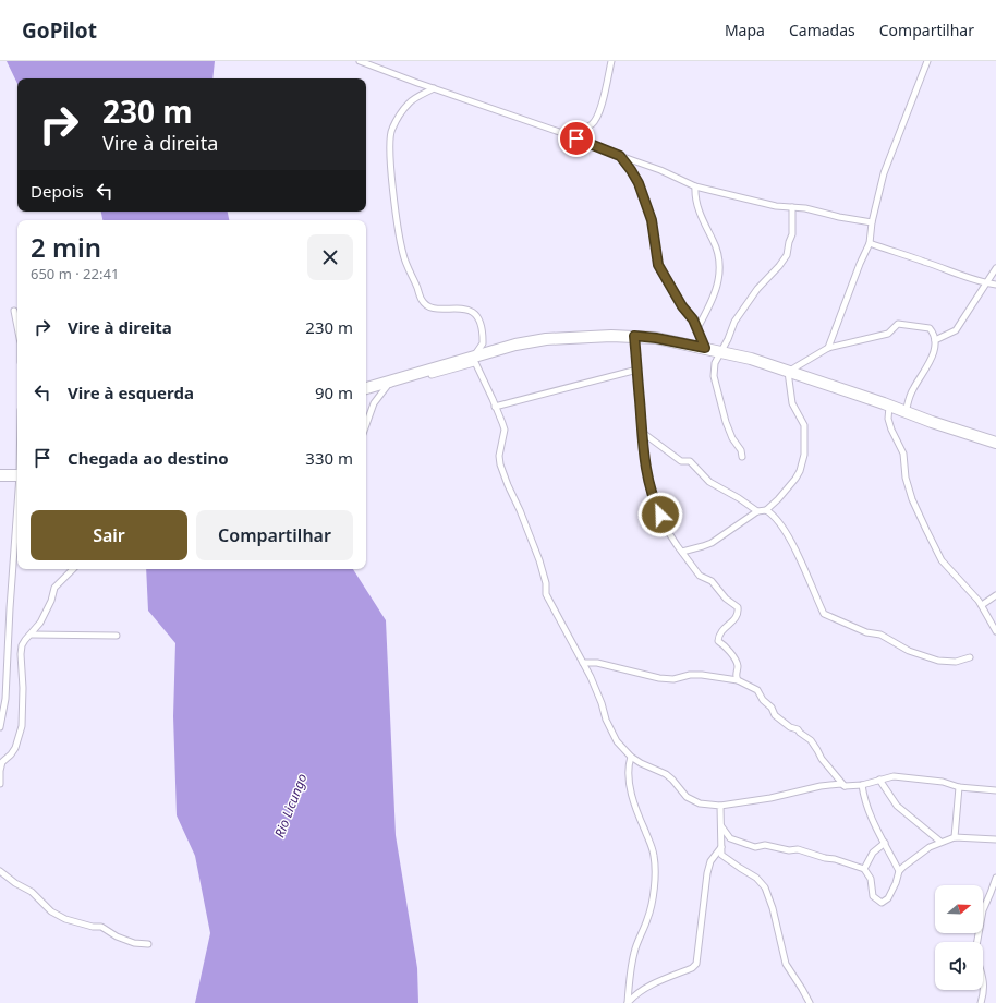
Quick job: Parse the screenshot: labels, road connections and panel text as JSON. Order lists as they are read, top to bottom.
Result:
{
  "water": ["Rio Licungo"],
  "north": "right",
  "page": {
    "header": "GoPilot",
    "nav": ["Mapa", "Camadas", "Compartilhar"],
    "turn": ["230 m", "Vire à direita"],
    "then": "Depois",
    "heading": ["2 min", "650 m · 22:41"],
    "list": [
      {
        "name": "Vire à direita",
        "value": "230 m"
      },
      {
        "name": "Vire à esquerda",
        "value": "90 m"
      },
      {
        "name": "Chegada ao destino",
        "value": "330 m"
      }
    ],
    "buttons": ["Sair", "Compartilhar"]
  }
}
